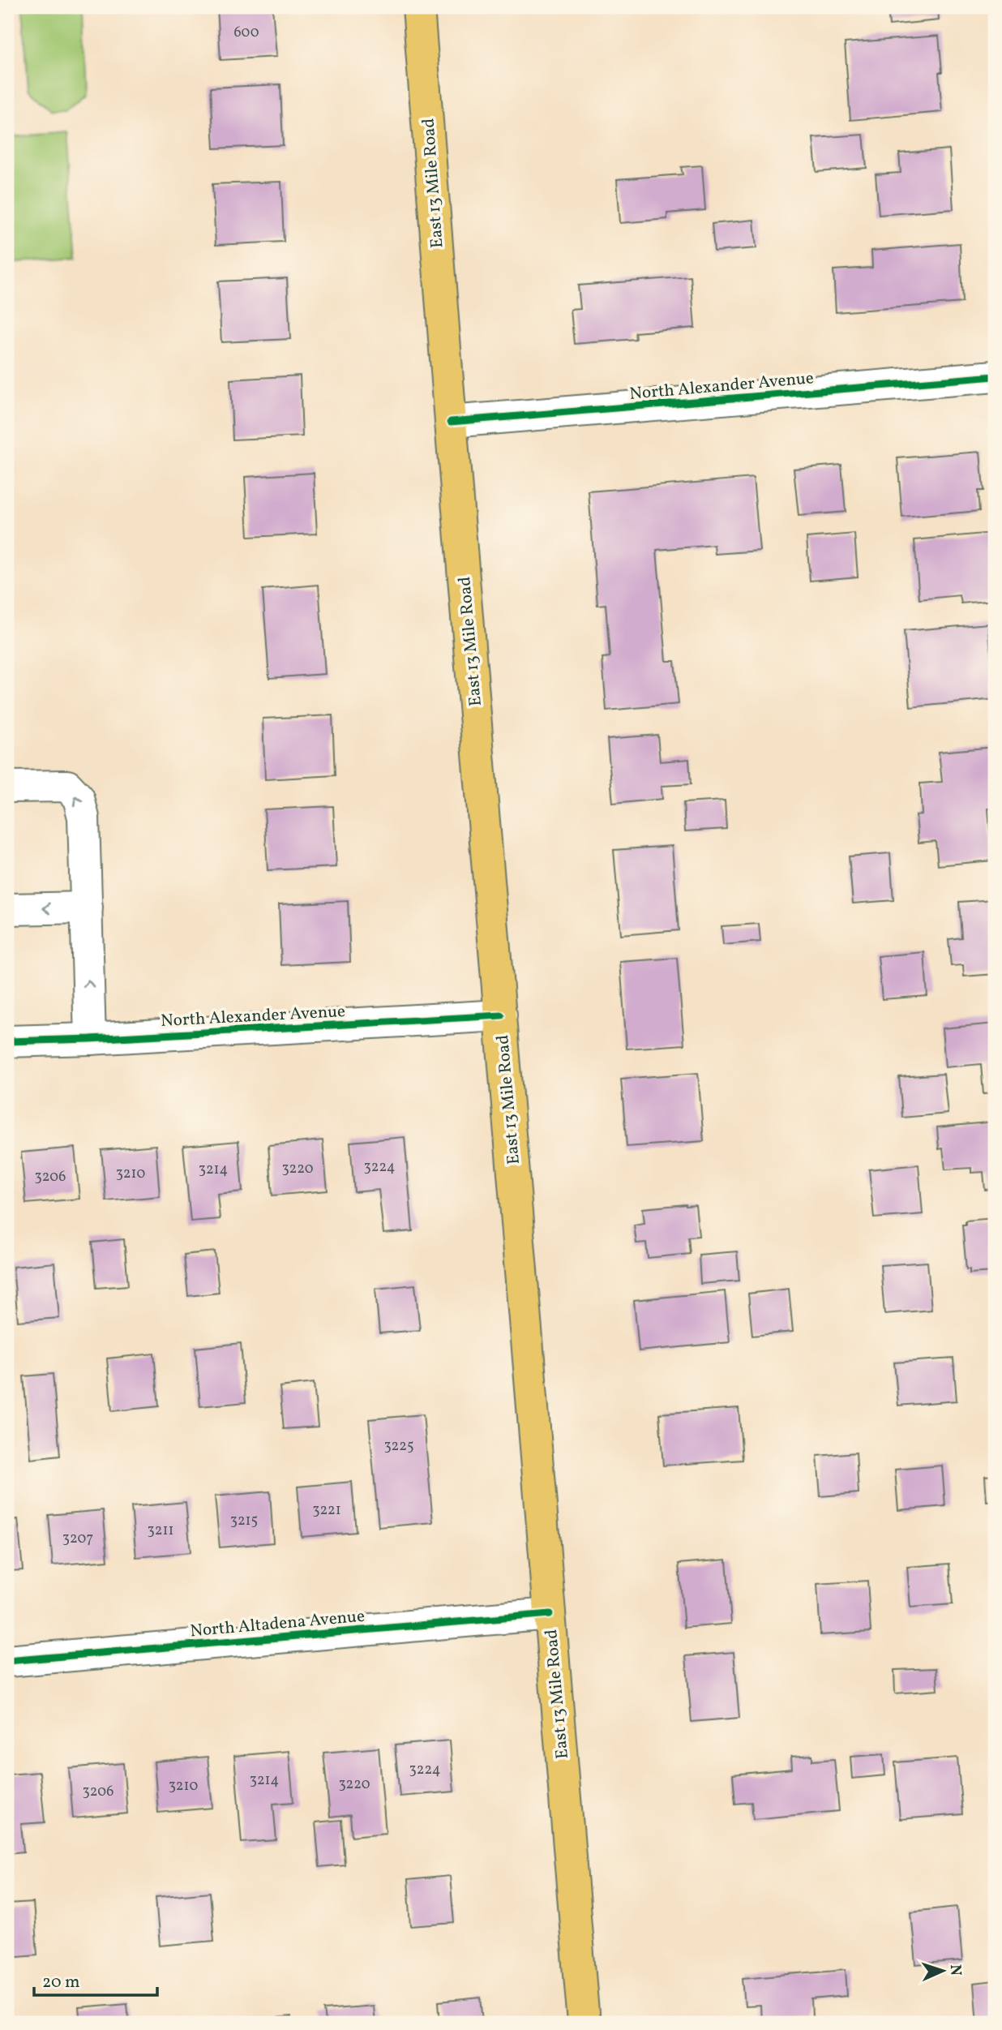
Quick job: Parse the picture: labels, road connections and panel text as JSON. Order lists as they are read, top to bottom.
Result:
{
  "streets": {
    "main road": ["East 13 Mile Road"],
    "street": ["North Alexander Avenue", "North Altadena Avenue"]
  },
  "crossings": [
    ["East 13 Mile Road", "North Alexander Avenue"],
    ["East 13 Mile Road", "North Altadena Avenue"]
  ],
  "house_numbers": [
    "600",
    "3224",
    "3220",
    "3214",
    "3210",
    "3206",
    "3225",
    "3221",
    "3215",
    "3211",
    "3207",
    "3224",
    "3214",
    "3220",
    "3210",
    "3206"
  ],
  "scale_bar": "20 m",
  "north": "right"
}
